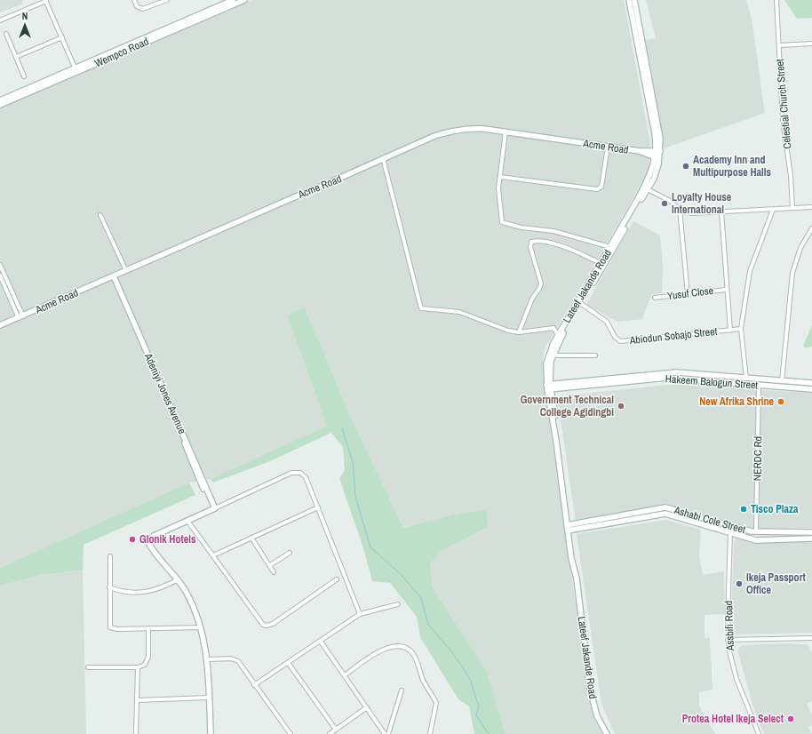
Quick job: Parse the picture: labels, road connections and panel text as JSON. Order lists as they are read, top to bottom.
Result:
{
  "streets": {
    "street": [
      "Wempco Road",
      "Celestial Church Street",
      "Acme Road",
      "Lateef Jakande Road",
      "Yusuf Close",
      "Abiodun Sobajo Street",
      "Hakeem Balogun Street",
      "Adeniyi Jones Avenue",
      "NERDC Rd",
      "Ashabi Cole Street",
      "Assbifi Road"
    ]
  },
  "crossings": [
    ["Acme Road", "Lateef Jakande Road"],
    ["Acme Road", "Adeniyi Jones Avenue"],
    ["Lateef Jakande Road", "Abiodun Sobajo Street"],
    ["Lateef Jakande Road", "Hakeem Balogun Street"],
    ["Lateef Jakande Road", "Ashabi Cole Street"],
    ["Abiodun Sobajo Street", "Hakeem Balogun Street"],
    ["Hakeem Balogun Street", "NERDC Rd"],
    ["NERDC Rd", "Ashabi Cole Street"],
    ["Ashabi Cole Street", "Assbifi Road"]
  ],
  "places": [
    "Academy Inn and Multipurpose Halls",
    "Loyalty House International",
    "New Afrika Shrine",
    "Government Technical College Agidingbi",
    "Tisco Plaza",
    "Glonik Hotels",
    "Ikeja Passport Office",
    "Protea Hotel Ikeja Select"
  ],
  "north": "top"
}
